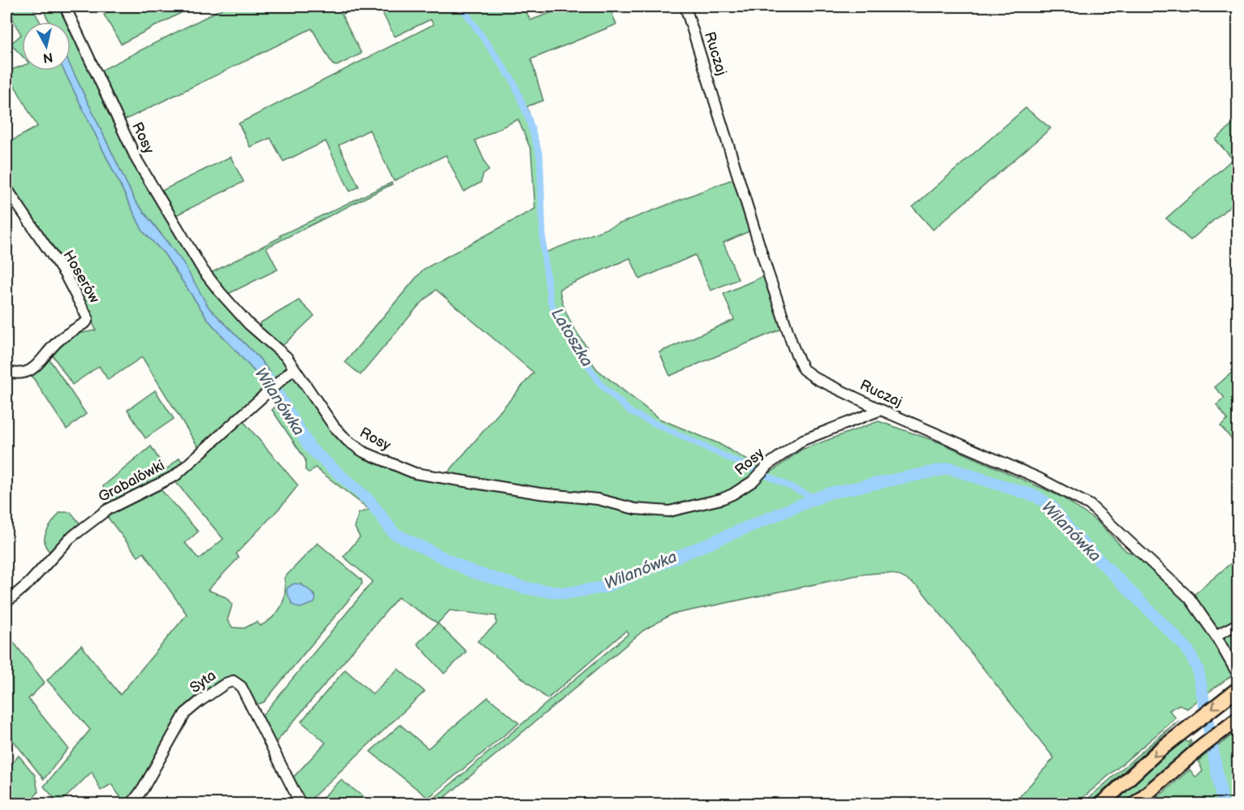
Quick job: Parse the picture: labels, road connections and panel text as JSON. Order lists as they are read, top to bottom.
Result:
{
  "streets": {
    "street": [
      "Ruczaj",
      "Rosy",
      "Hoserów",
      "Grabalówki",
      "Syta"
    ]
  },
  "crossings": [
    ["Ruczaj", "Rosy"],
    ["Rosy", "Grabalówki"]
  ],
  "water": ["Latoszka", "Wilanówka"],
  "north": "bottom"
}
